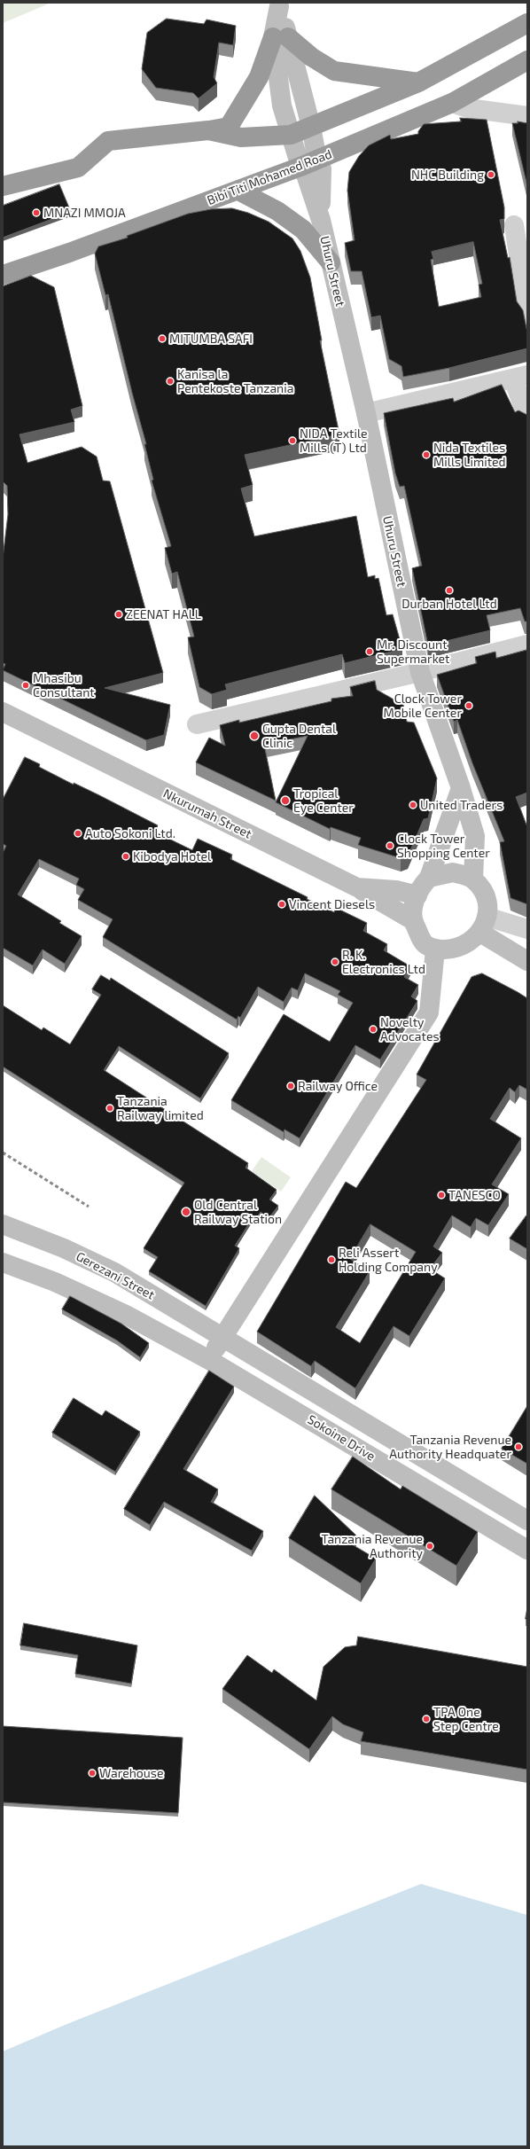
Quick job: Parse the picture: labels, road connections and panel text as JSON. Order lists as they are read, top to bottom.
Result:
{
  "streets": {
    "highway": ["Bibi Titi Mohamed Road"],
    "main road": [
      "Uhuru Street",
      "Nkurumah Street",
      "Gerezani Street",
      "Sokoine Drive"
    ]
  },
  "crossings": [
    ["Bibi Titi Mohamed Road", "Uhuru Street"],
    ["Uhuru Street", "Nkurumah Street"],
    ["Gerezani Street", "Sokoine Drive"]
  ],
  "places": [
    "NHC Building",
    "MNAZI MMOJA",
    "MITUMBA SAFI",
    "Kanisa la Pentekoste Tanzania",
    "NIDA Textile Mills (T) Ltd",
    "Nida Textiles Mills Limited",
    "Durban Hotel Ltd",
    "ZEENAT HALL",
    "Mr. Discount Supermarket",
    "Mhasibu Consultant",
    "Clock Tower Mobile Center",
    "Gupta Dental Clinic",
    "Tropical Eye Center",
    "United Traders",
    "Auto Sokoni Ltd.",
    "Clock Tower Shopping Center",
    "Kibodya Hotel",
    "Vincent Diesels",
    "R. K. Electronics Ltd",
    "Novelty Advocates",
    "Railway Office",
    "Tanzania Railway limited",
    "TANESCO",
    "Old Central Railway Station",
    "Reli Assert Holding Company",
    "Tanzania Revenue Authority Headquater",
    "Tanzania Revenue Authority",
    "TPA One Step Centre",
    "Warehouse"
  ]
}
